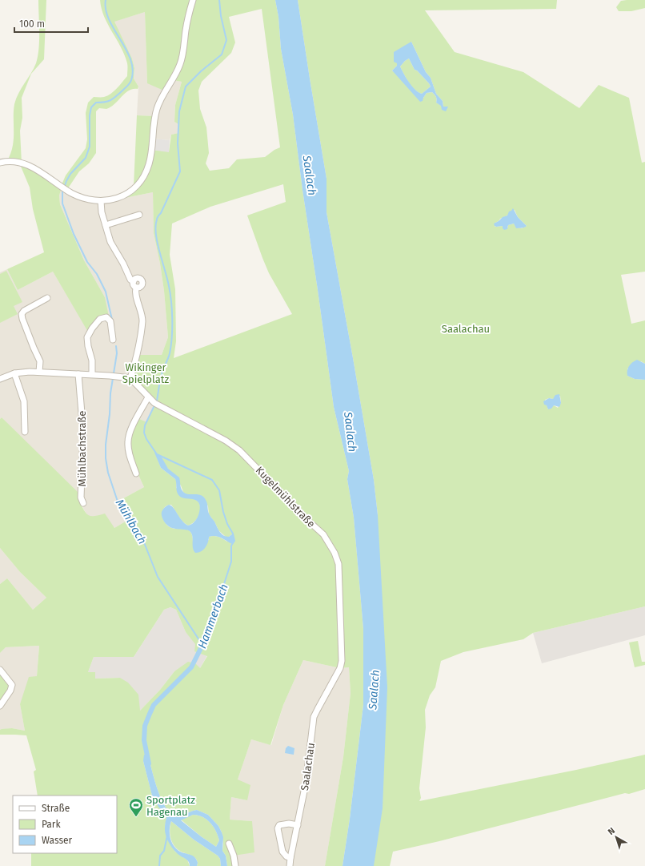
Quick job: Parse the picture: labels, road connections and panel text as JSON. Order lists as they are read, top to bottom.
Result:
{
  "streets": {
    "street": ["Mühlbachstraße", "Kugelmühlstraße", "Saalachau"]
  },
  "crossings": [
    ["Kugelmühlstraße", "Saalachau"]
  ],
  "water": ["Saalach", "Mühlbach", "Hammerbach"],
  "parks": ["Saalachau", "Wikinger Spielplatz"],
  "places": {
    "sports": ["Sportplatz Hagenau"]
  },
  "legend": ["Straße", "Park", "Wasser"],
  "scale_bar": "100 m",
  "north": "top left"
}
